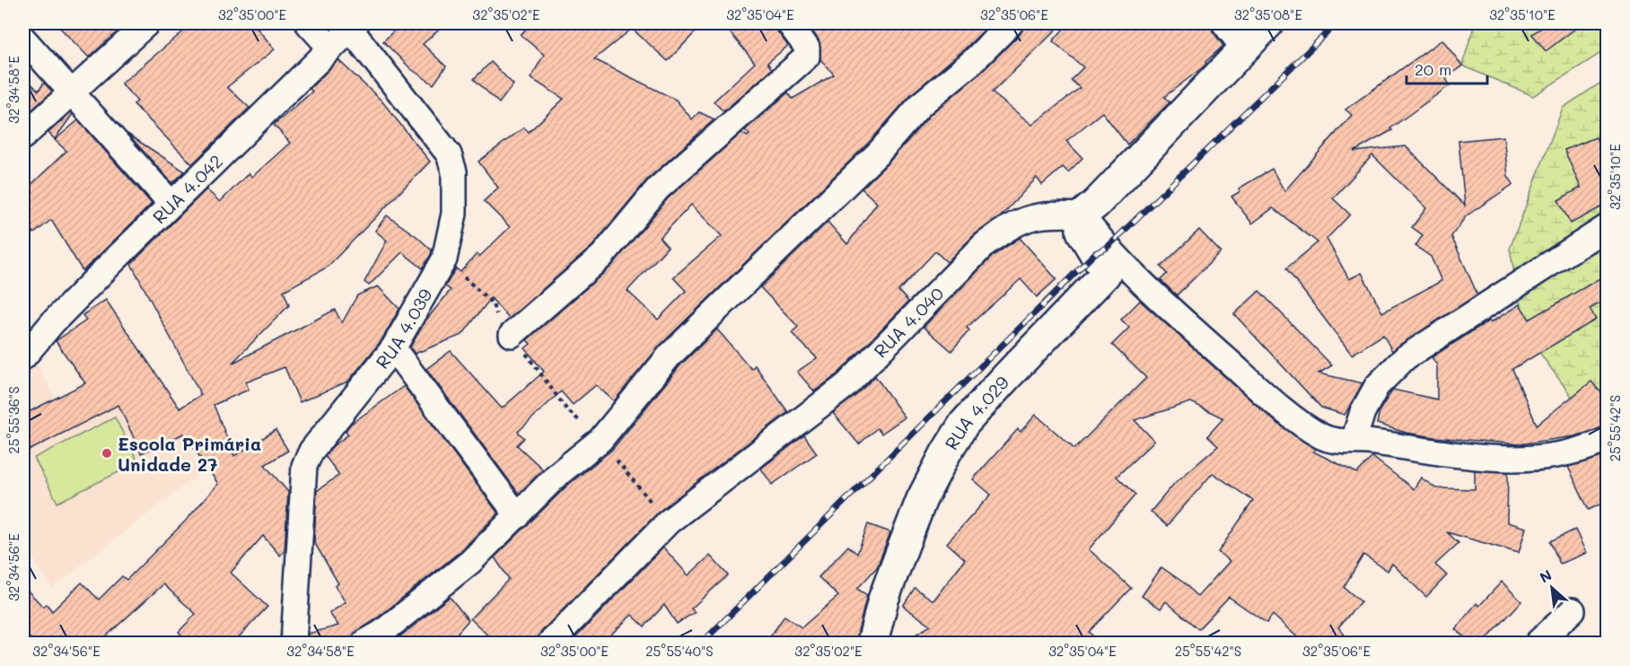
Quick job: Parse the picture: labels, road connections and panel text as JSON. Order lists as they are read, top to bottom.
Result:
{
  "streets": {
    "street": [
      "RUA 4.042",
      "RUA 4.040",
      "RUA 4.039",
      "RUA 4.029"
    ]
  },
  "crossings": [
    ["RUA 4.042", "RUA 4.039"],
    ["RUA 4.040", "RUA 4.029"]
  ],
  "places": ["Escola Primária Unidade 27"],
  "scale_bar": "20 m",
  "north": "top left",
  "coordinates": [
    "32°35'00\"E",
    "32°35'02\"E",
    "32°35'04\"E",
    "32°35'06\"E",
    "32°35'08\"E",
    "32°35'10\"E",
    "32°34'58\"E",
    "25°55'36\"S",
    "25°55'42\"S",
    "32°34'56\"E",
    "25°55'40\"S"
  ]
}
